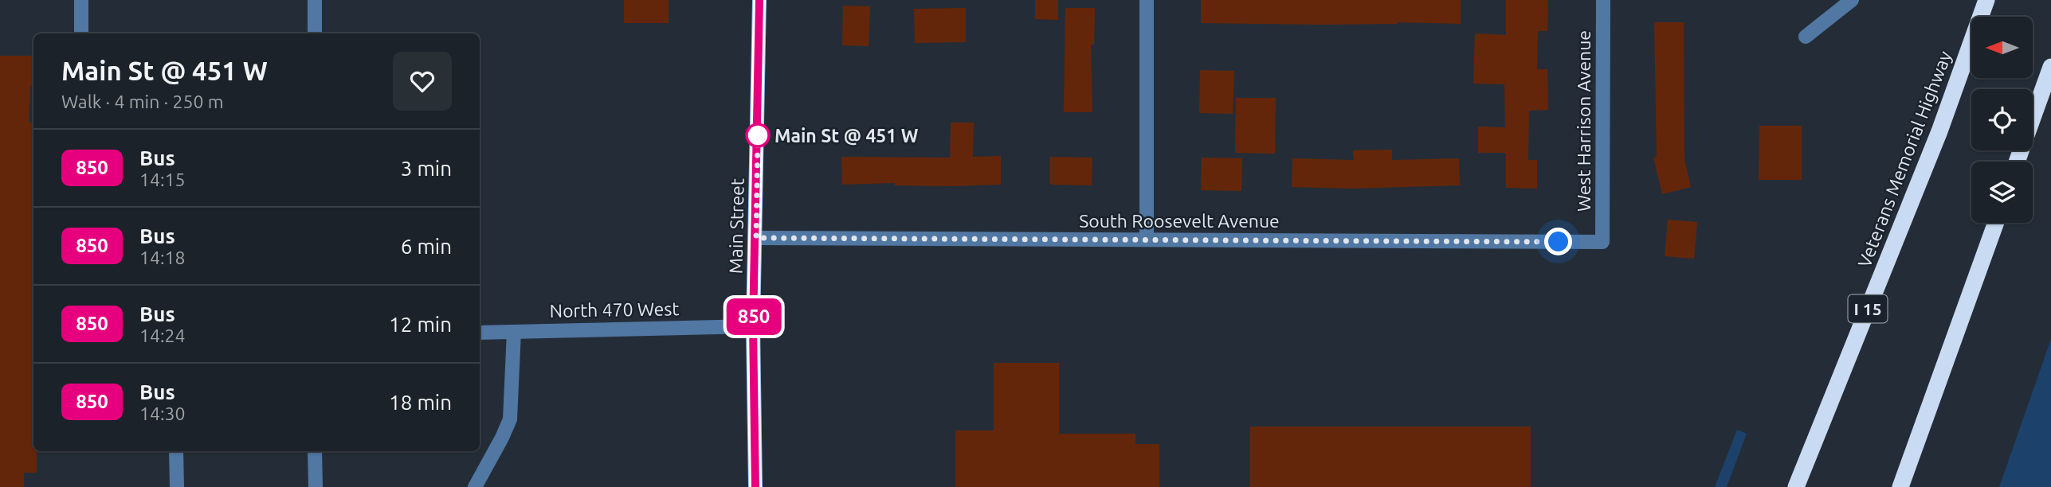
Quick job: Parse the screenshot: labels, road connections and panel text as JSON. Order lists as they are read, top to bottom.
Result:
{
  "streets": {
    "highway": ["Veterans Memorial Highway", "I 15"],
    "main road": ["Main Street"],
    "street": ["West Harrison Avenue", "South Roosevelt Avenue", "North 470 West"]
  },
  "crossings": [
    ["West Harrison Avenue", "South Roosevelt Avenue"],
    ["South Roosevelt Avenue", "Main Street"],
    ["Main Street", "North 470 West"]
  ],
  "places": ["Main St @ 451 W"],
  "lines": ["bus line 850"],
  "north": "left",
  "page": {
    "on_map": "850",
    "heading": ["Main St @ 451 W", "Walk · 4 min · 250 m"],
    "list": [
      {
        "mark": "850",
        "name": "Bus",
        "note": "14:15",
        "value": "3 min"
      },
      {
        "mark": "850",
        "name": "Bus",
        "note": "14:18",
        "value": "6 min"
      },
      {
        "mark": "850",
        "name": "Bus",
        "note": "14:24",
        "value": "12 min"
      },
      {
        "mark": "850",
        "name": "Bus",
        "note": "14:30",
        "value": "18 min"
      }
    ]
  }
}
